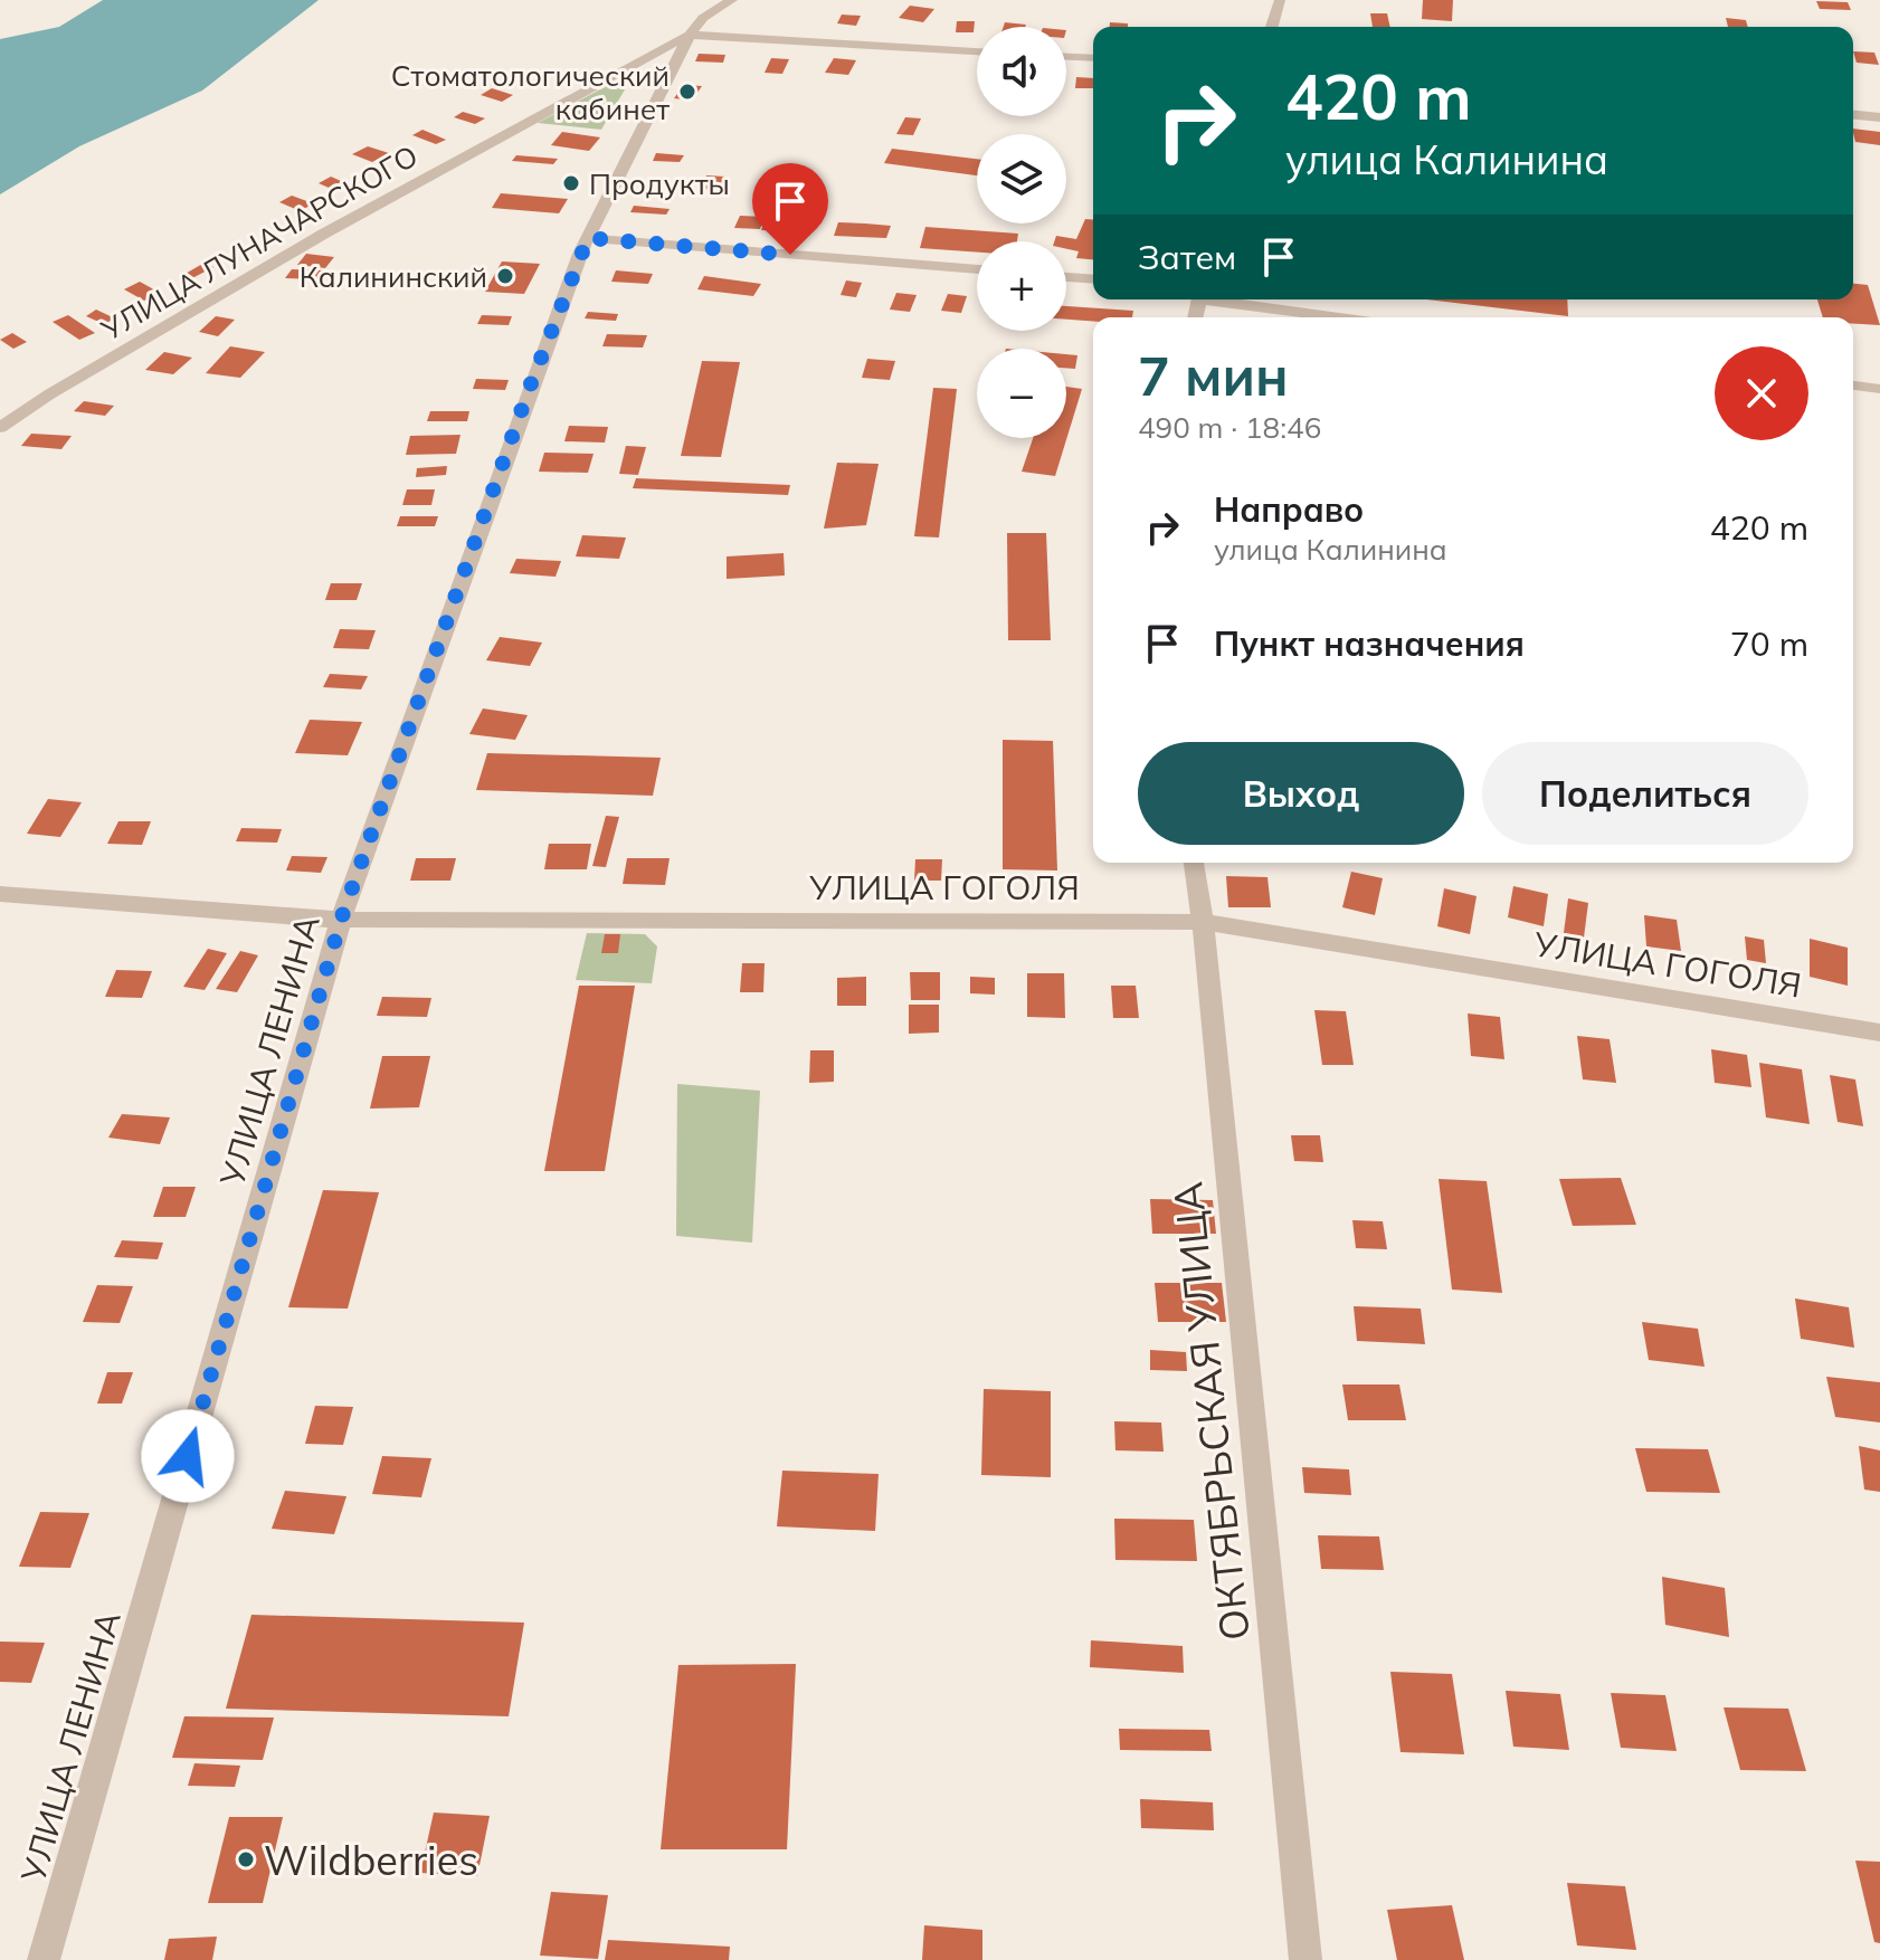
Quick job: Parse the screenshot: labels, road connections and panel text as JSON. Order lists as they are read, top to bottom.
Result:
{
  "streets": {
    "street": [
      "УЛИЦА ЛУНАЧАРСКОГО",
      "УЛИЦА ГОГОЛЯ",
      "УЛИЦА ЛЕНИНА",
      "ОКТЯБРЬСКАЯ УЛИЦА"
    ]
  },
  "crossings": [
    ["УЛИЦА ЛУНАЧАРСКОГО", "УЛИЦА ЛЕНИНА"],
    ["УЛИЦА ГОГОЛЯ", "УЛИЦА ЛЕНИНА"],
    ["УЛИЦА ГОГОЛЯ", "ОКТЯБРЬСКАЯ УЛИЦА"]
  ],
  "places": [
    "Стоматологический кабинет",
    "Продукты",
    "Калининский",
    "Wildberries"
  ],
  "page": {
    "map_buttons": ["+", "−"],
    "turn": ["420 m", "улица Калинина"],
    "then": "Затем",
    "heading": ["7 мин", "490 m · 18:46"],
    "list": [
      {
        "name": "Направо",
        "note": "улица Калинина",
        "value": "420 m"
      },
      {
        "name": "Пункт назначения",
        "value": "70 m"
      }
    ],
    "buttons": ["Выход", "Поделиться"]
  }
}
